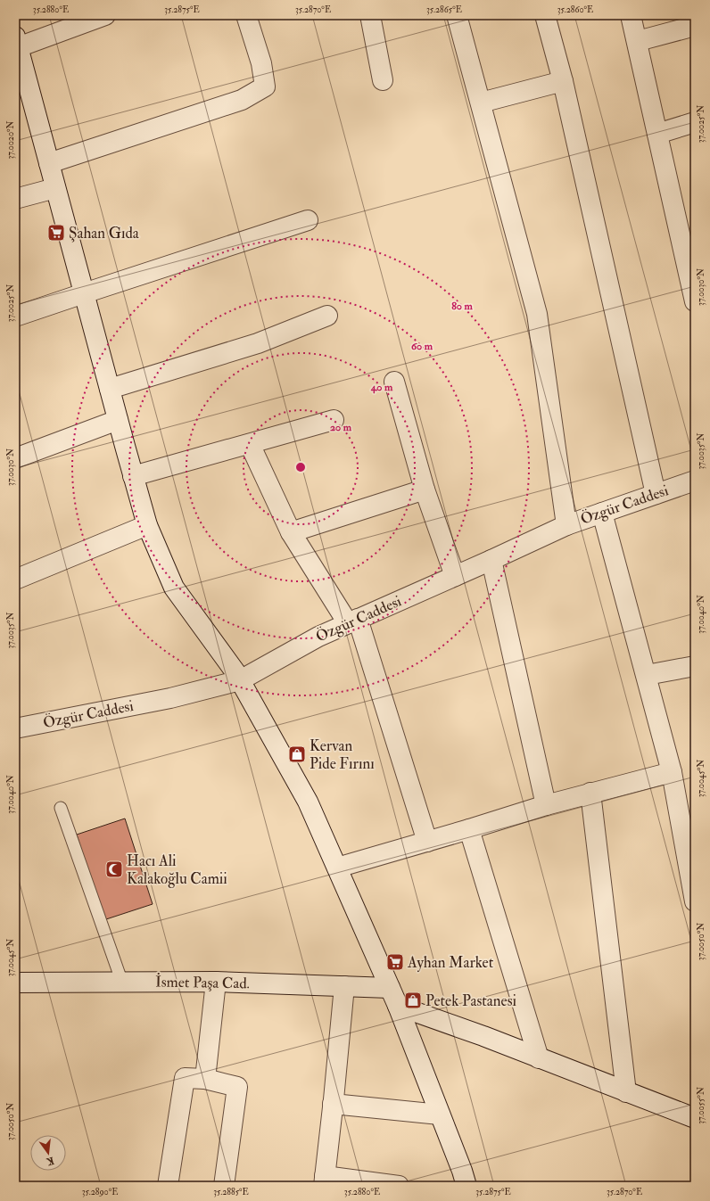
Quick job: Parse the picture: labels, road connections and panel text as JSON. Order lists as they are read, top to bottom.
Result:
{
  "streets": {
    "street": ["Özgür Caddesi", "İsmet Paşa Cad."]
  },
  "places": {
    "supermarket": ["Şahan Gıda", "Ayhan Market"],
    "shop": ["Kervan Pide Fırını", "Petek Pastanesi"],
    "mosque": ["Hacı Ali Kalakoğlu Camii"]
  },
  "north": "bottom",
  "coordinates": [
    "35.2880°E",
    "35.2875°E",
    "35.2870°E",
    "35.2865°E",
    "35.2860°E",
    "37.0025°N",
    "37.0020°N",
    "37.0030°N",
    "37.0035°N",
    "37.0040°N",
    "37.0045°N",
    "37.0050°N",
    "37.0055°N",
    "35.2890°E",
    "35.2885°E"
  ],
  "rings": [
    "80 m",
    "60 m",
    "40 m",
    "20 m"
  ]
}
